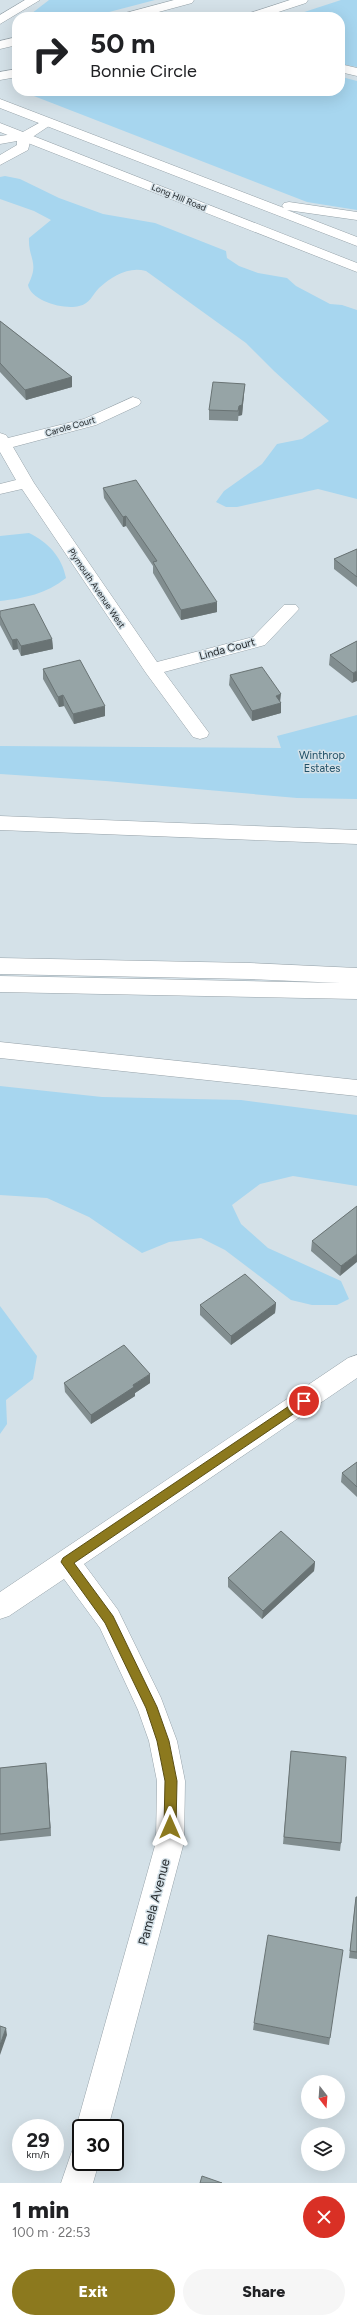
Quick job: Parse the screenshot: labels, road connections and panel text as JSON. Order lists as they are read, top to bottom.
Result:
{
  "streets": {
    "main road": [
      "Long Hill Road",
      "Carole Court",
      "Plymouth Avenue West",
      "Linda Court",
      "Pamela Avenue"
    ]
  },
  "crossings": [
    ["Carole Court", "Plymouth Avenue West"],
    ["Plymouth Avenue West", "Linda Court"]
  ],
  "parks": ["Winthrop Estates"],
  "north": "bottom",
  "page": {
    "turn": ["50 m", "Bonnie Circle"],
    "speed": "29 km/h",
    "limit": "30",
    "heading": ["1 min", "100 m · 22:53"],
    "buttons": ["Exit", "Share"]
  }
}
